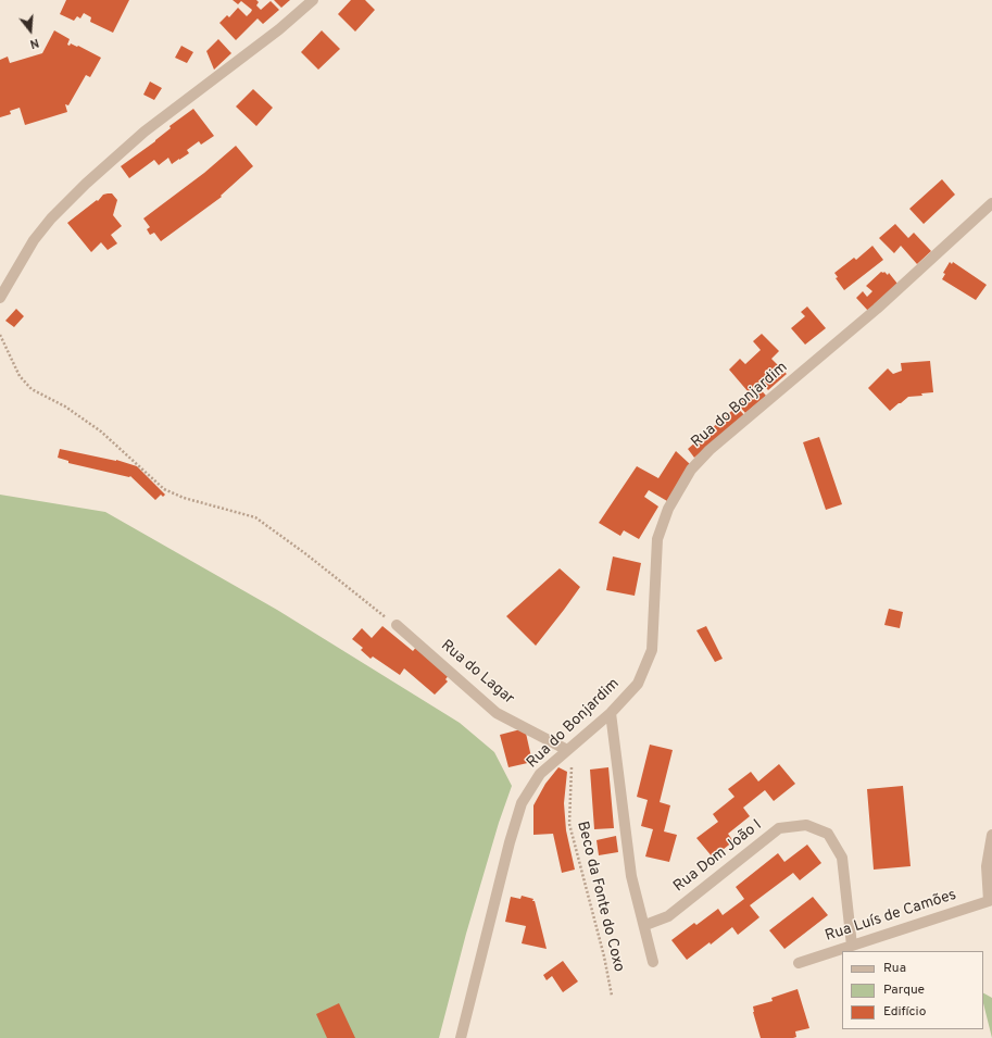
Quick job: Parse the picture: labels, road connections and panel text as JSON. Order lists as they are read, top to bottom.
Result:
{
  "streets": {
    "street": [
      "Rua do Bonjardim",
      "Rua do Lagar",
      "Rua Dom João I",
      "Rua Luís de Camões"
    ],
    "path": ["Beco da Fonte do Coxo"]
  },
  "crossings": [
    ["Rua do Bonjardim", "Rua do Lagar"],
    ["Rua do Bonjardim", "Beco da Fonte do Coxo"],
    ["Rua do Lagar", "Beco da Fonte do Coxo"],
    ["Rua Dom João I", "Rua Luís de Camões"]
  ],
  "legend": ["Rua", "Parque", "Edifício"],
  "north": "bottom"
}
